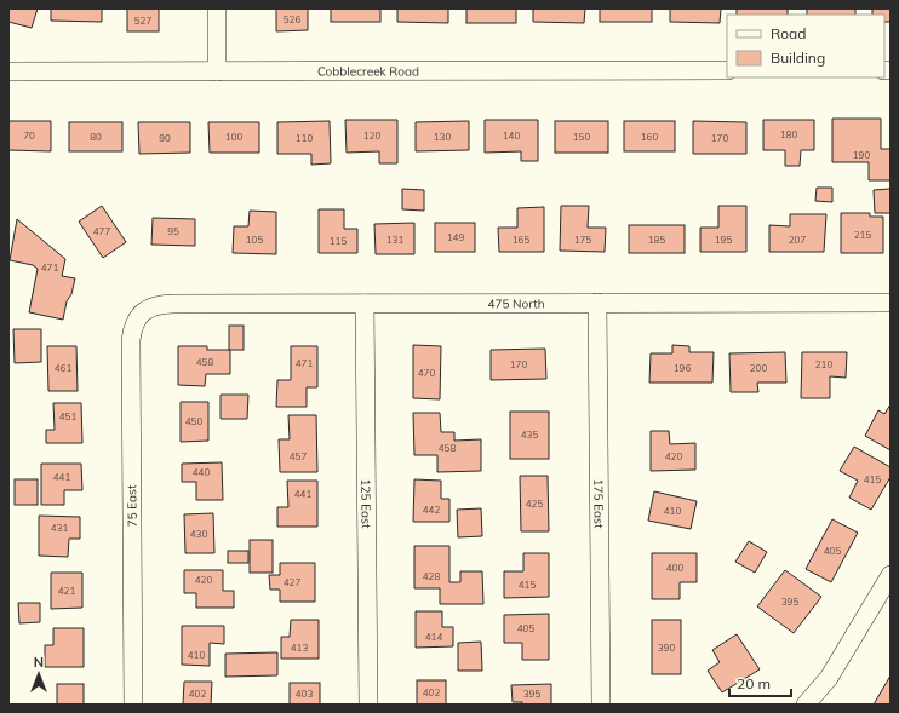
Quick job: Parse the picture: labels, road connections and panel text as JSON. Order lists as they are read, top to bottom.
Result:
{
  "streets": {
    "street": [
      "Cobblecreek Road",
      "475 North",
      "125 East",
      "175 East",
      "75 East"
    ]
  },
  "crossings": [
    ["475 North", "125 East"],
    ["475 North", "175 East"],
    ["475 North", "75 East"]
  ],
  "house_numbers": [
    "526",
    "527",
    "180",
    "70",
    "120",
    "140",
    "80",
    "100",
    "130",
    "150",
    "160",
    "90",
    "110",
    "170",
    "190",
    "477",
    "95",
    "215",
    "149",
    "105",
    "131",
    "165",
    "175",
    "185",
    "195",
    "207",
    "115",
    "471",
    "458",
    "471",
    "170",
    "210",
    "461",
    "196",
    "200",
    "470",
    "451",
    "450",
    "435",
    "458",
    "457",
    "420",
    "440",
    "441",
    "415",
    "441",
    "425",
    "442",
    "410",
    "431",
    "430",
    "405",
    "400",
    "428",
    "420",
    "427",
    "415",
    "421",
    "395",
    "405",
    "414",
    "413",
    "390",
    "410",
    "402",
    "402",
    "403",
    "395"
  ],
  "legend": ["Road", "Building"],
  "scale_bar": "20 m",
  "north": "top"
}
